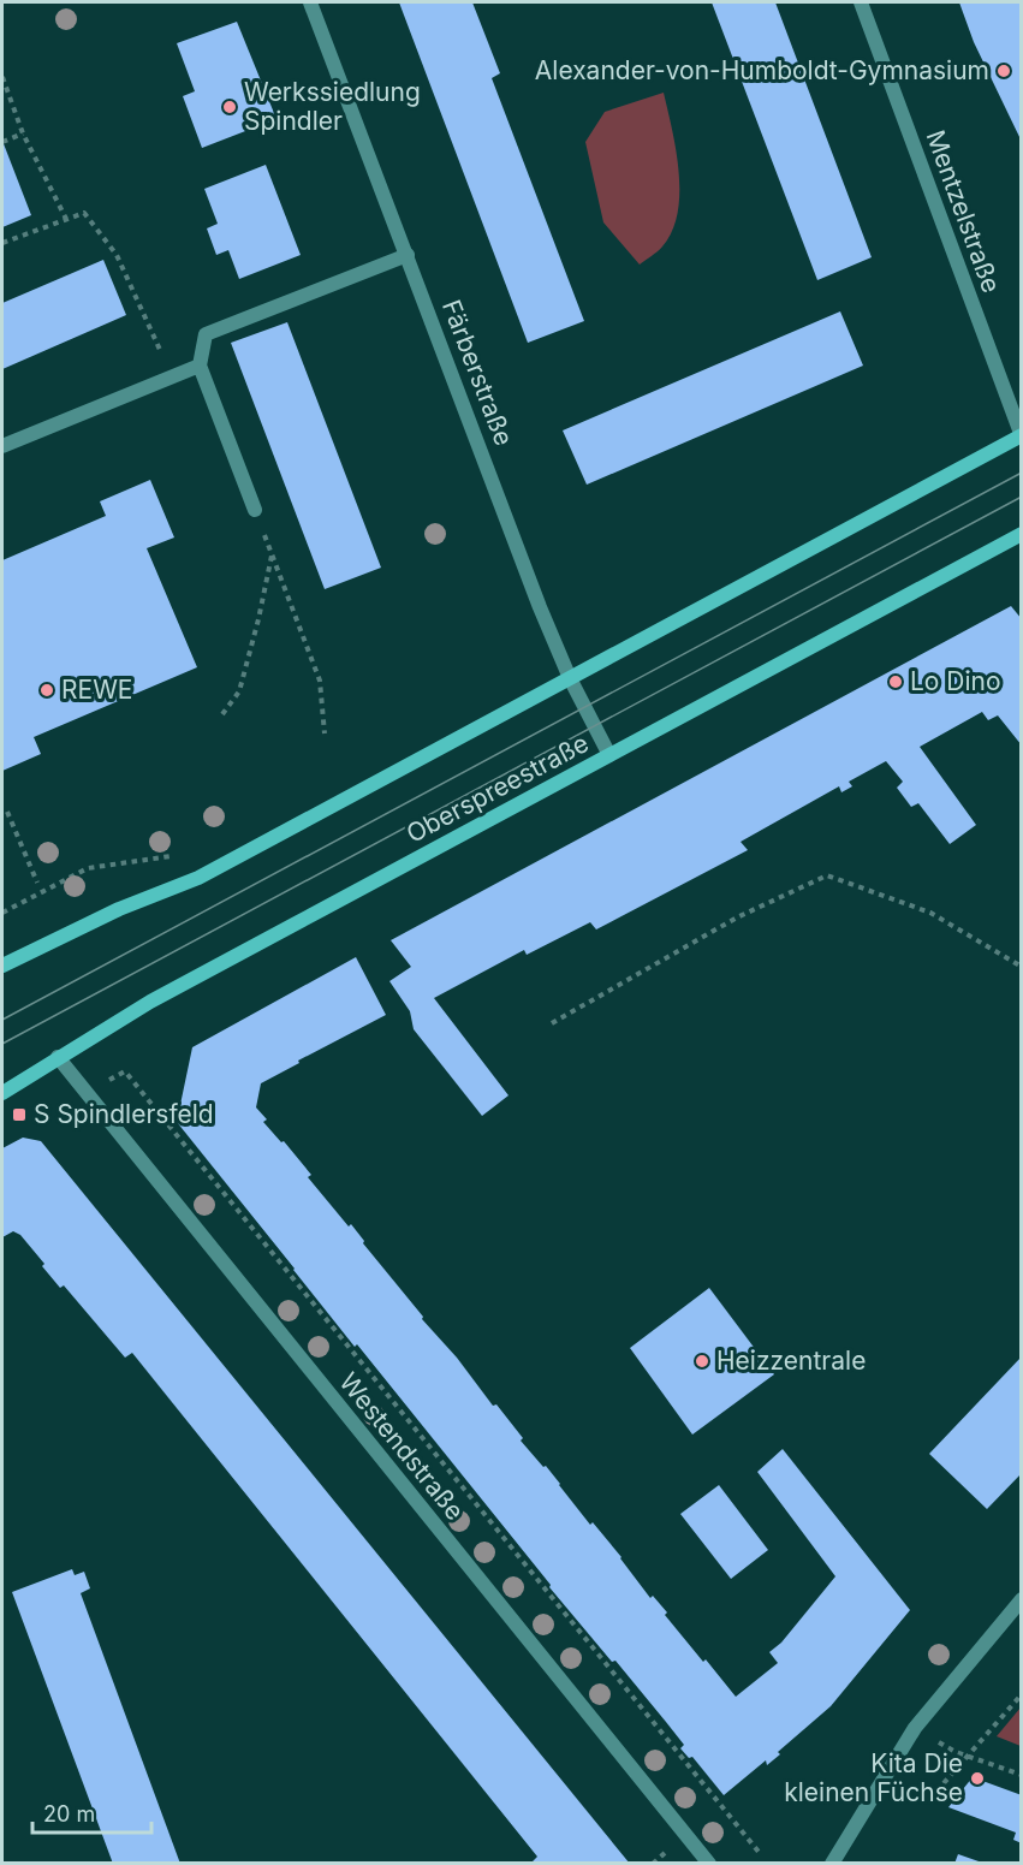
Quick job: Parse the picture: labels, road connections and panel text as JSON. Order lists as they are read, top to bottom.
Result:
{
  "streets": {
    "main road": ["Oberspreestraße"],
    "street": ["Mentzelstraße", "Färberstraße", "Westendstraße"]
  },
  "crossings": [
    ["Färberstraße", "Oberspreestraße"],
    ["Oberspreestraße", "Westendstraße"]
  ],
  "places": {
    "other": [
      "Alexander-von-Humboldt-Gymnasium",
      "Werkssiedlung Spindler",
      "Lo Dino",
      "REWE",
      "Heizzentrale",
      "Kita Die kleinen Füchse"
    ],
    "transit": ["S Spindlersfeld"]
  },
  "scale_bar": "20 m"
}
